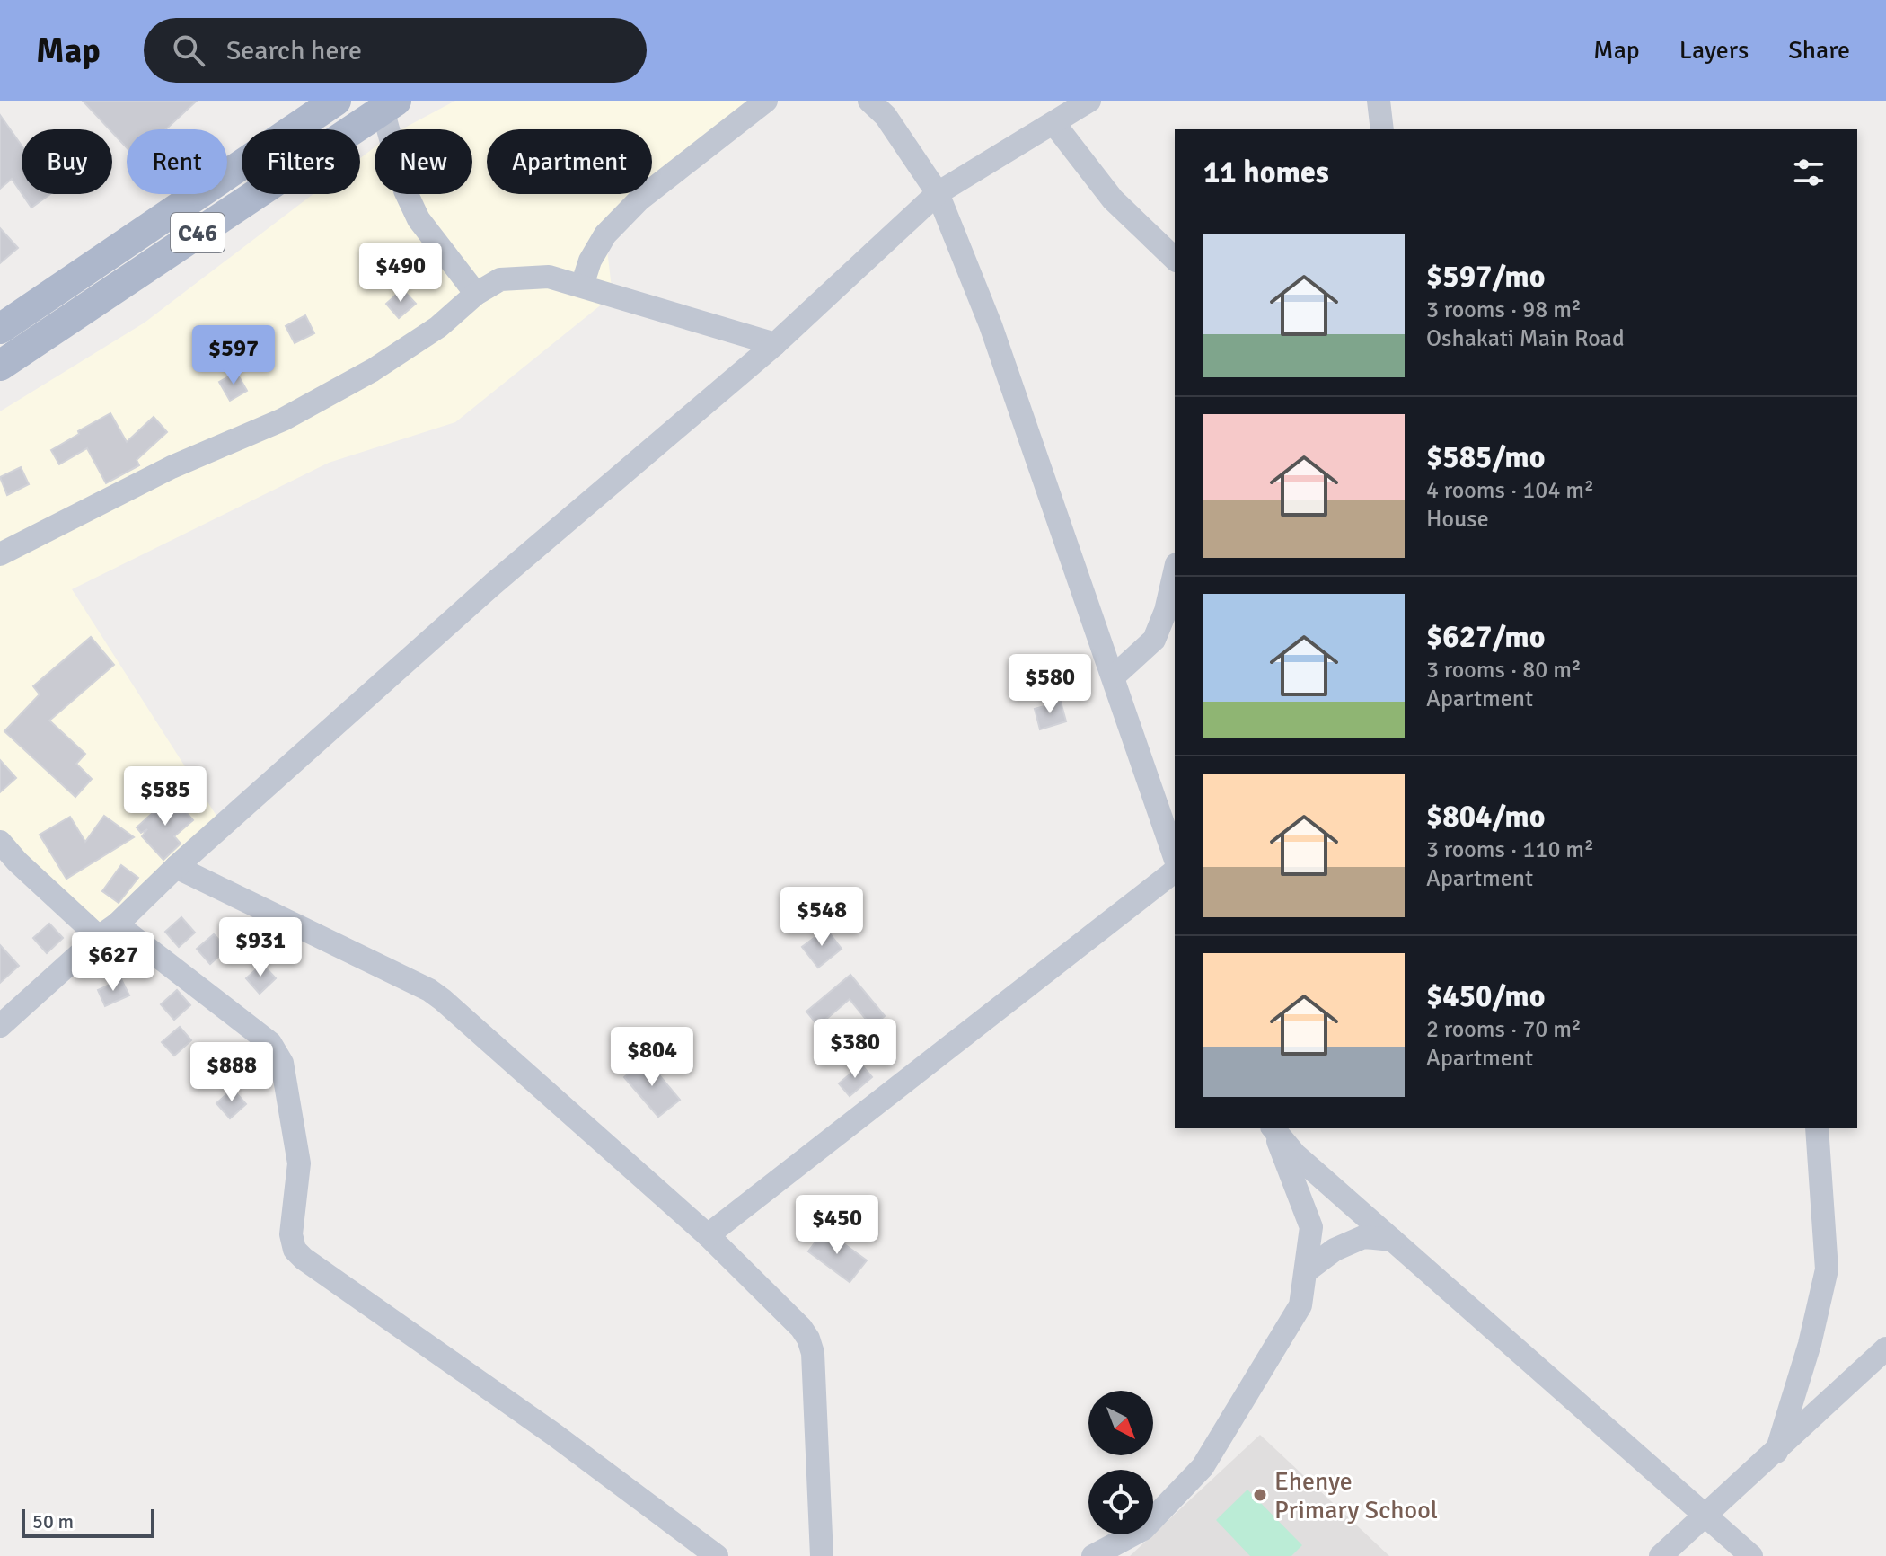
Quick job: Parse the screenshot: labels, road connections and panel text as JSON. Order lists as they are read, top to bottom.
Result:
{
  "streets": {
    "main road": ["C46"]
  },
  "places": ["Ehenye Primary School"],
  "scale_bar": "50 m",
  "north": "bottom right",
  "page": {
    "header": "Map",
    "search": "Search here",
    "nav": ["Map", "Layers", "Share"],
    "chip": [
      "Buy",
      "Rent",
      "Filters",
      "New",
      "Apartment"
    ],
    "heading": "11 homes",
    "list": [
      {
        "name": "$597/mo",
        "note": "3 rooms · 98 m² · Oshakati Main Road"
      },
      {
        "name": "$585/mo",
        "note": "4 rooms · 104 m² · House"
      },
      {
        "name": "$627/mo",
        "note": "3 rooms · 80 m² · Apartment"
      },
      {
        "name": "$804/mo",
        "note": "3 rooms · 110 m² · Apartment"
      },
      {
        "name": "$450/mo",
        "note": "2 rooms · 70 m² · Apartment"
      }
    ],
    "price": [
      "$490",
      "$597",
      "$580",
      "$585",
      "$548",
      "$931",
      "$627",
      "$380",
      "$804",
      "$888",
      "$450"
    ],
    "scale": "50 m"
  }
}
